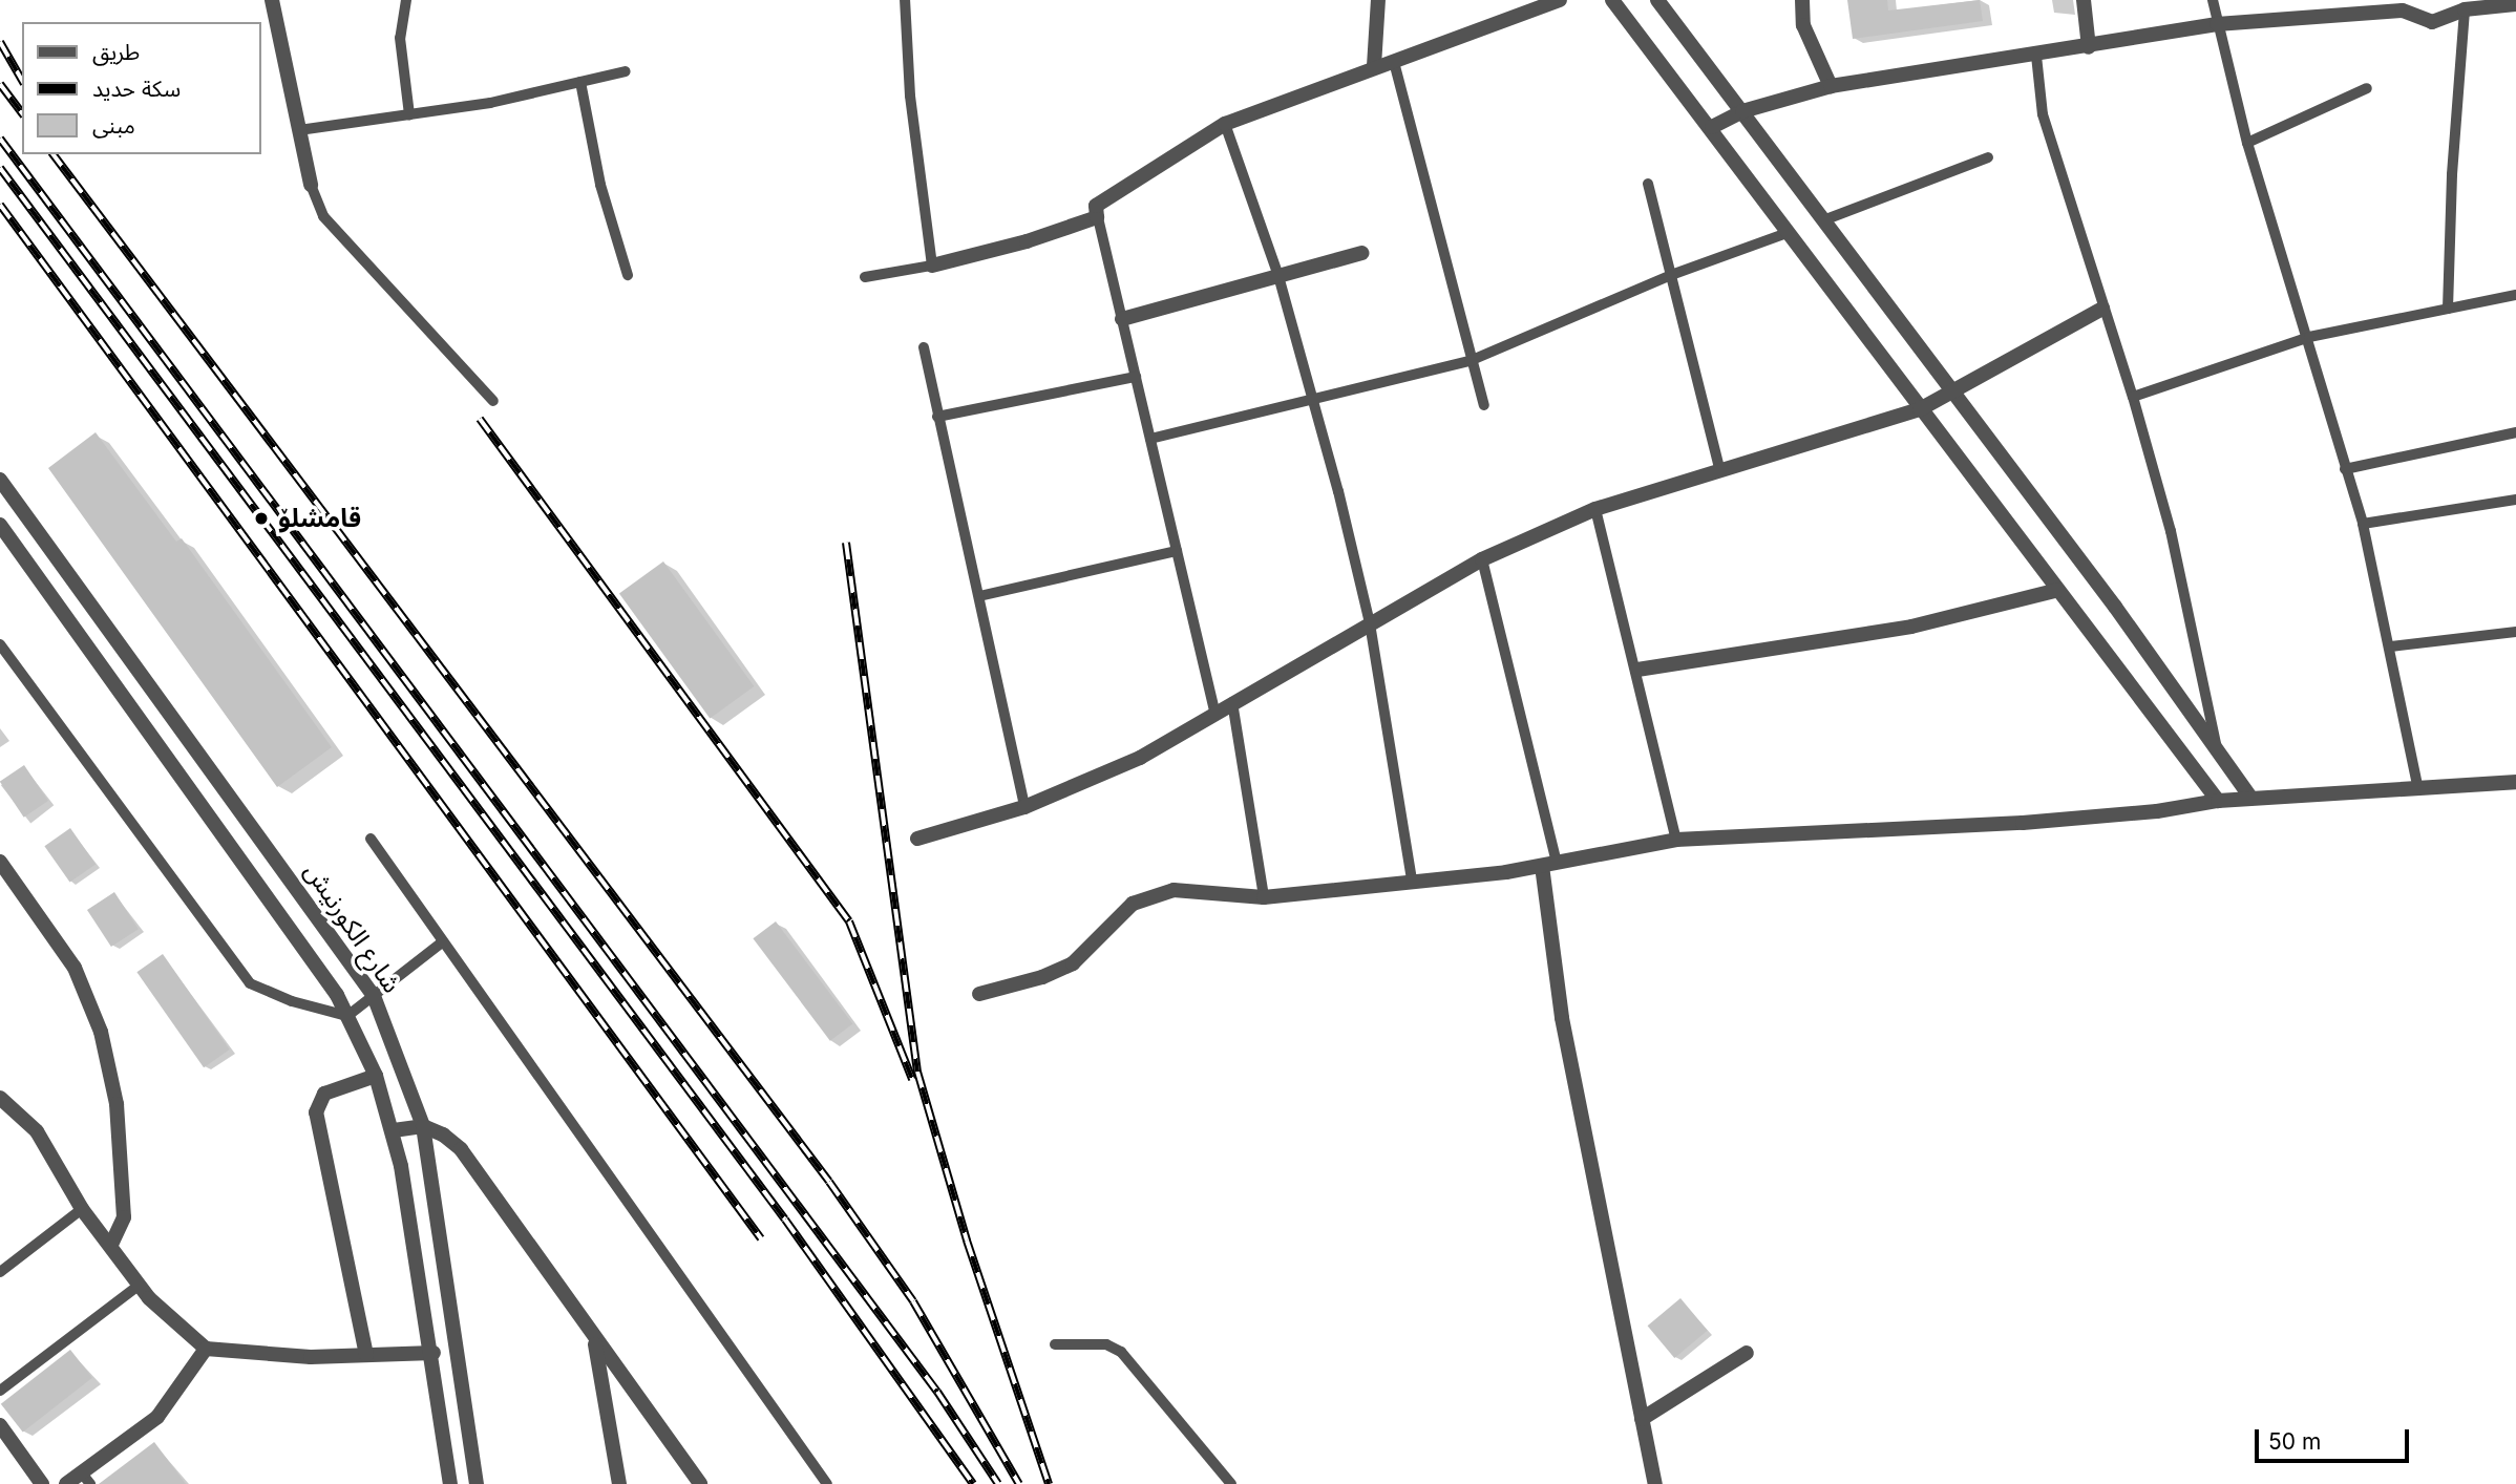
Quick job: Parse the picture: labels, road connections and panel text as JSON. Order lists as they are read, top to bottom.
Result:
{
  "streets": {
    "street": ["شارع الكورنيش"]
  },
  "places": ["قامشلۆ"],
  "legend": ["طريق", "سكة حديد", "مبنى"],
  "scale_bar": "50 m"
}
